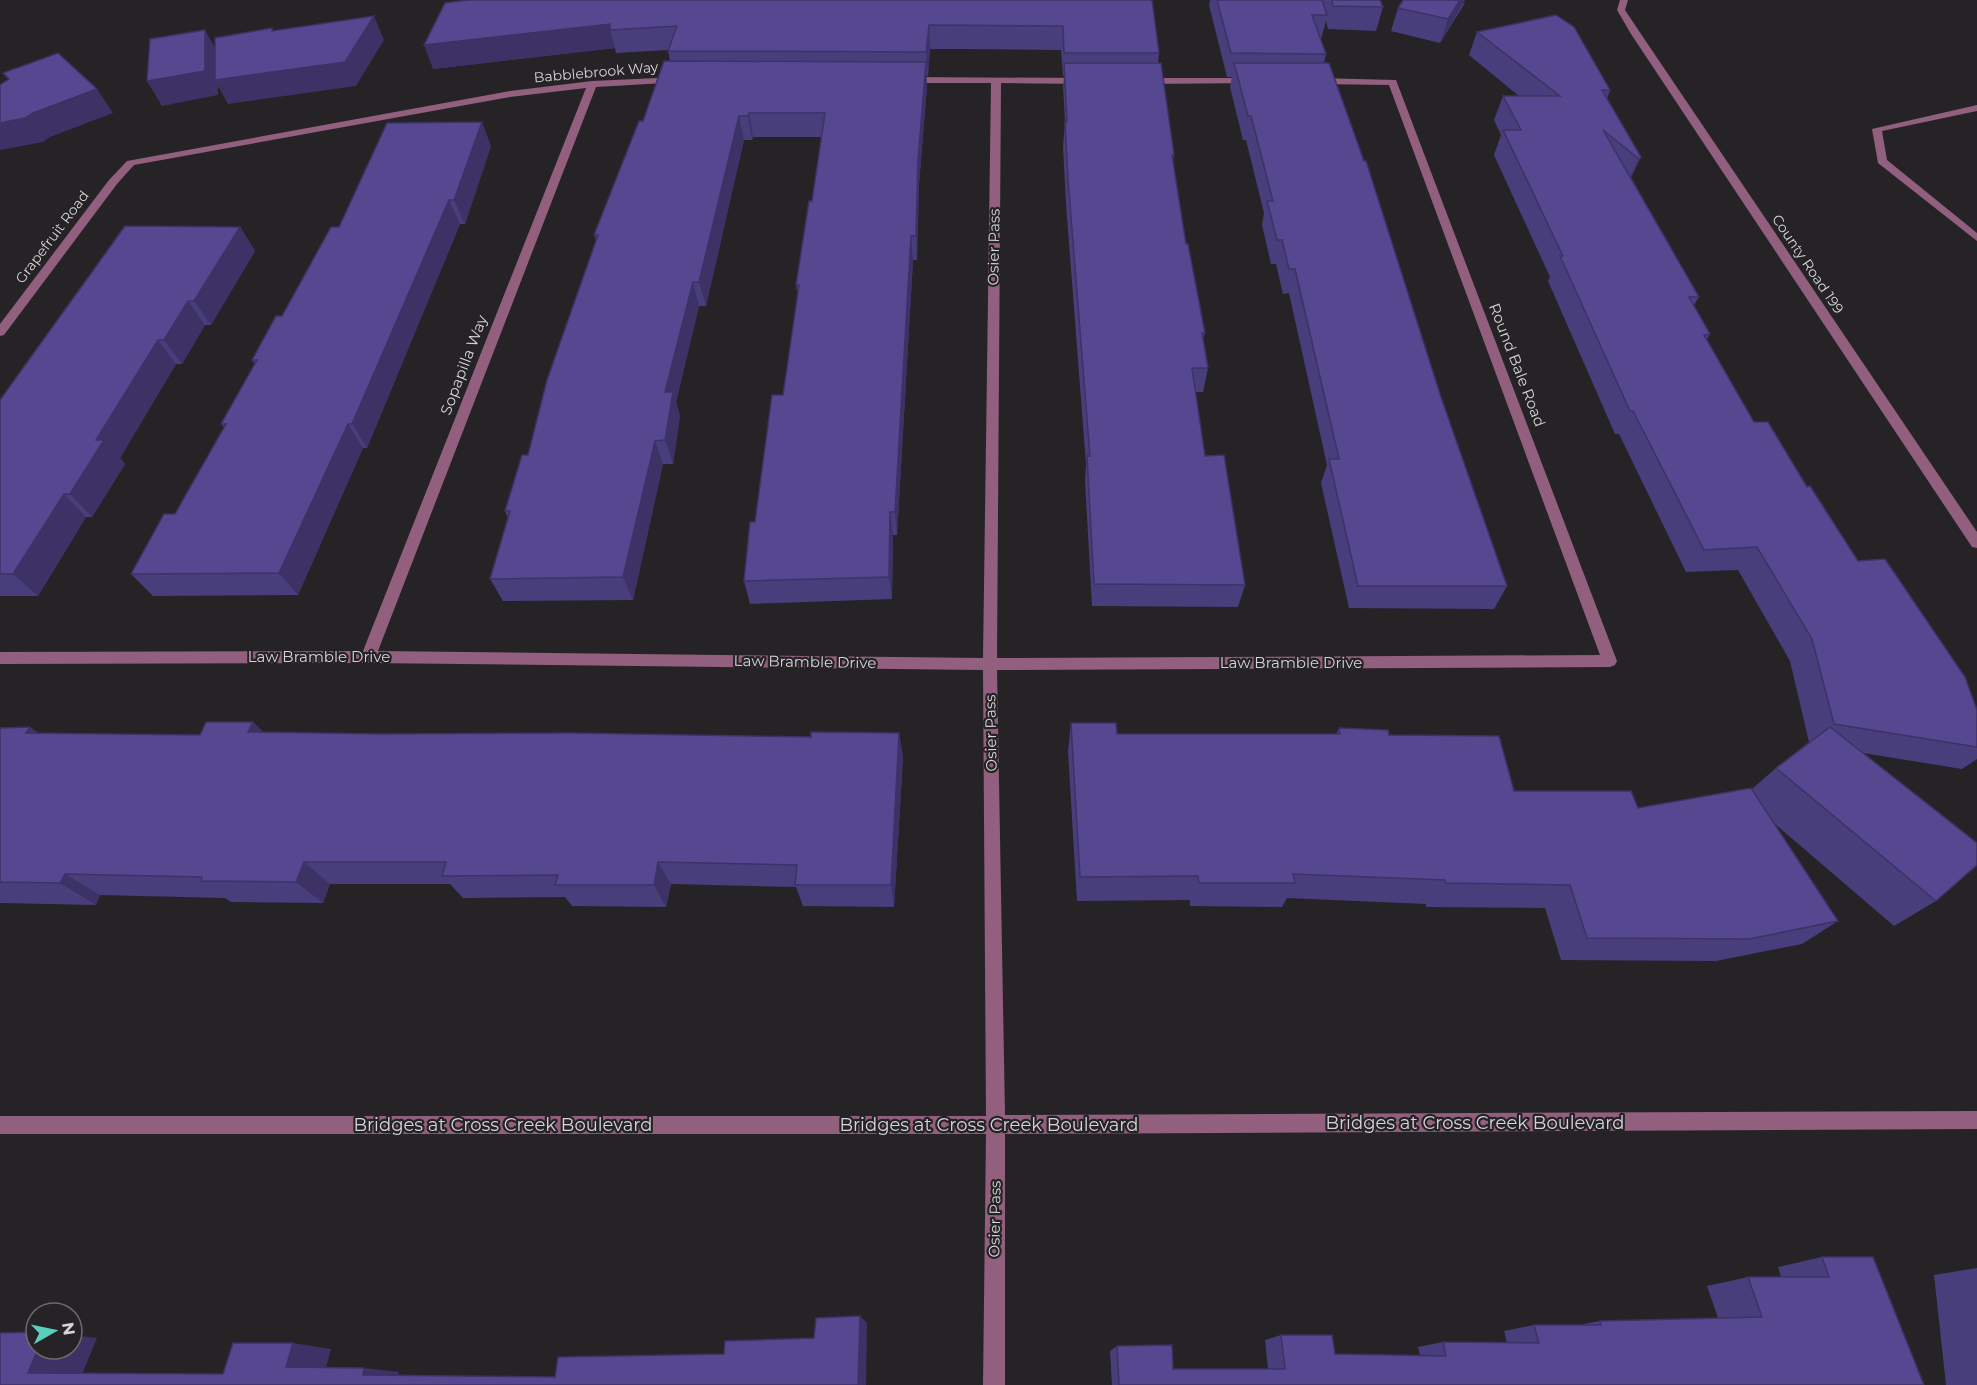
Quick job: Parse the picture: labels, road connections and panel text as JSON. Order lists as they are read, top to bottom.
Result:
{
  "streets": {
    "street": [
      "Babblebrook Way",
      "Grapefruit Road",
      "Osier Pass",
      "County Road 199",
      "Sopapilla Way",
      "Round Bale Road",
      "Law Bramble Drive",
      "Bridges at Cross Creek Boulevard"
    ]
  },
  "crossings": [
    ["Babblebrook Way", "Grapefruit Road"],
    ["Babblebrook Way", "Sopapilla Way"],
    ["Osier Pass", "Law Bramble Drive"],
    ["Osier Pass", "Bridges at Cross Creek Boulevard"],
    ["Sopapilla Way", "Law Bramble Drive"],
    ["Round Bale Road", "Law Bramble Drive"]
  ],
  "north": "right"
}
